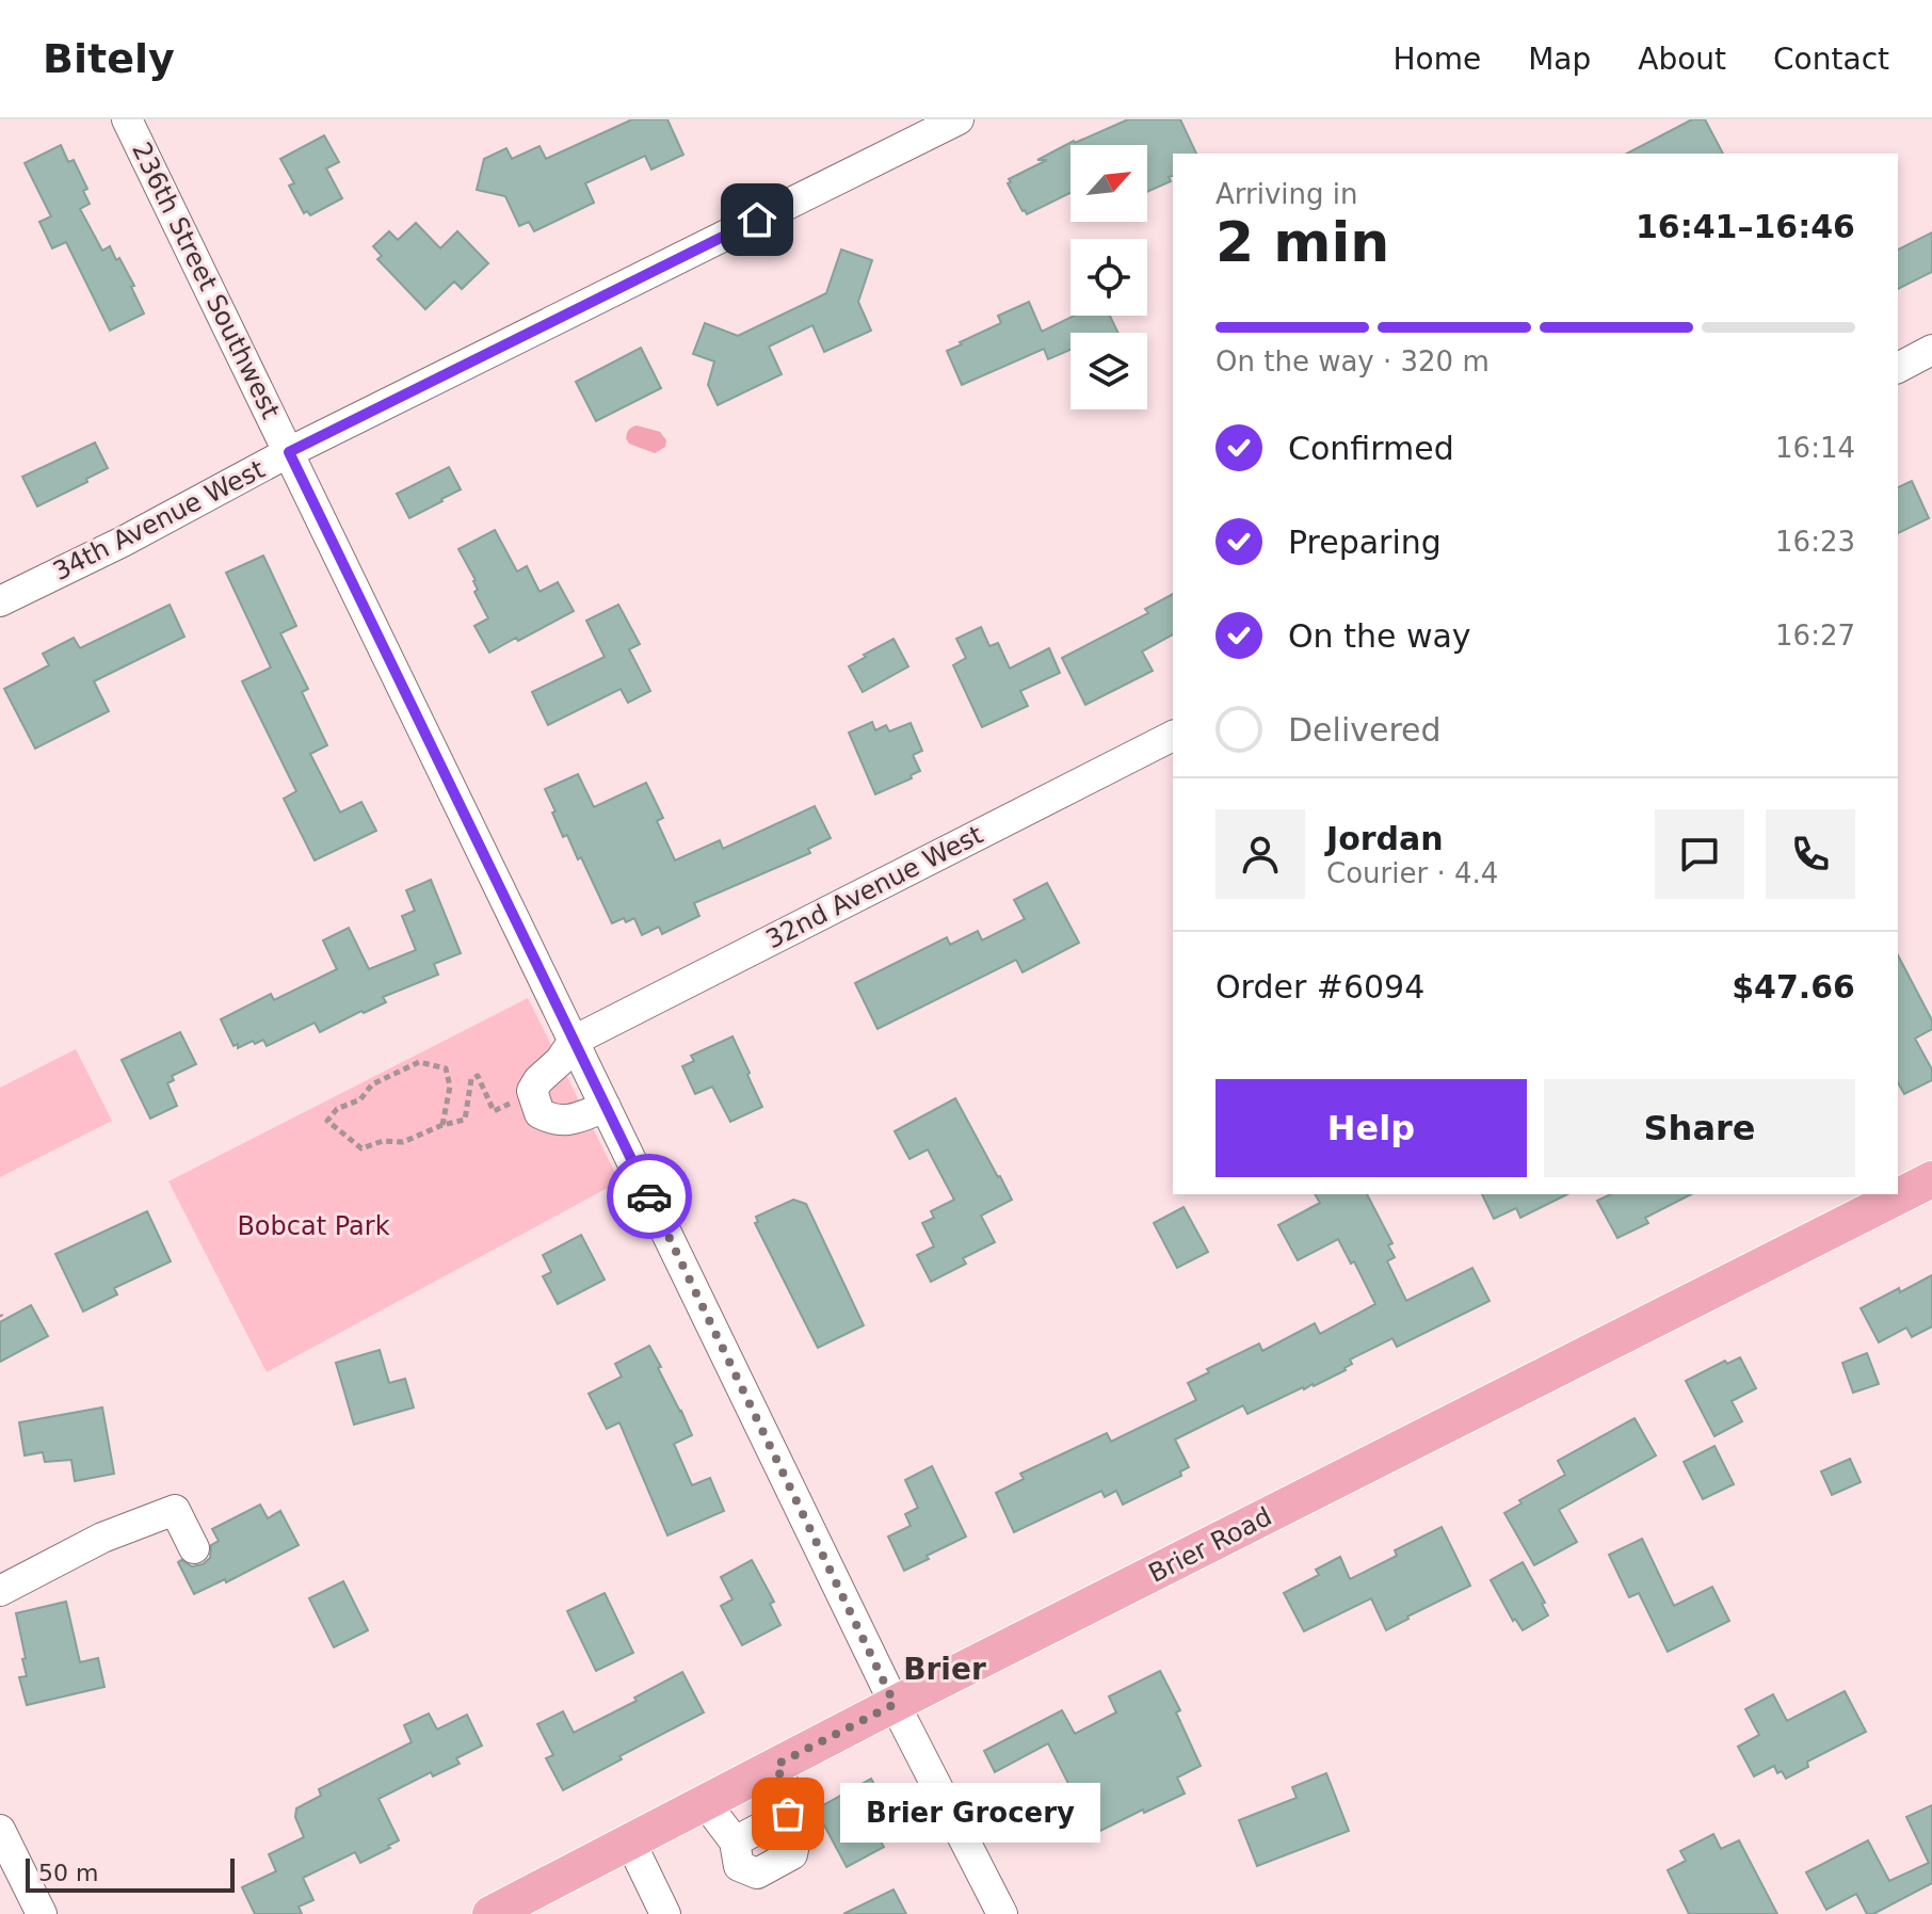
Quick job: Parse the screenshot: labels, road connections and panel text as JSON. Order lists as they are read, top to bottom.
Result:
{
  "streets": {
    "main road": ["Brier Road"],
    "street": ["236th Street Southwest", "34th Avenue West", "32nd Avenue West"]
  },
  "crossings": [
    ["236th Street Southwest", "34th Avenue West"],
    ["236th Street Southwest", "32nd Avenue West"],
    ["236th Street Southwest", "Brier Road"]
  ],
  "districts": ["Brier"],
  "parks": ["Bobcat Park"],
  "places": ["Brier Grocery"],
  "scale_bar": "50 m",
  "north": "top right",
  "page": {
    "header": "Bitely",
    "nav": [
      "Home",
      "Map",
      "About",
      "Contact"
    ],
    "heading": ["2 min", "Arriving in", "16:41–16:46"],
    "panel": [
      "Jordan",
      "Courier · 4.4",
      "Order #6094",
      "$47.66"
    ],
    "bar": "On the way · 320 m",
    "list": [
      ["Confirmed", "16:14"],
      ["Preparing", "16:23"],
      ["On the way", "16:27"],
      "Delivered"
    ],
    "buttons": ["Help", "Share"],
    "bubble": "Brier Grocery",
    "scale": "50 m"
  }
}
